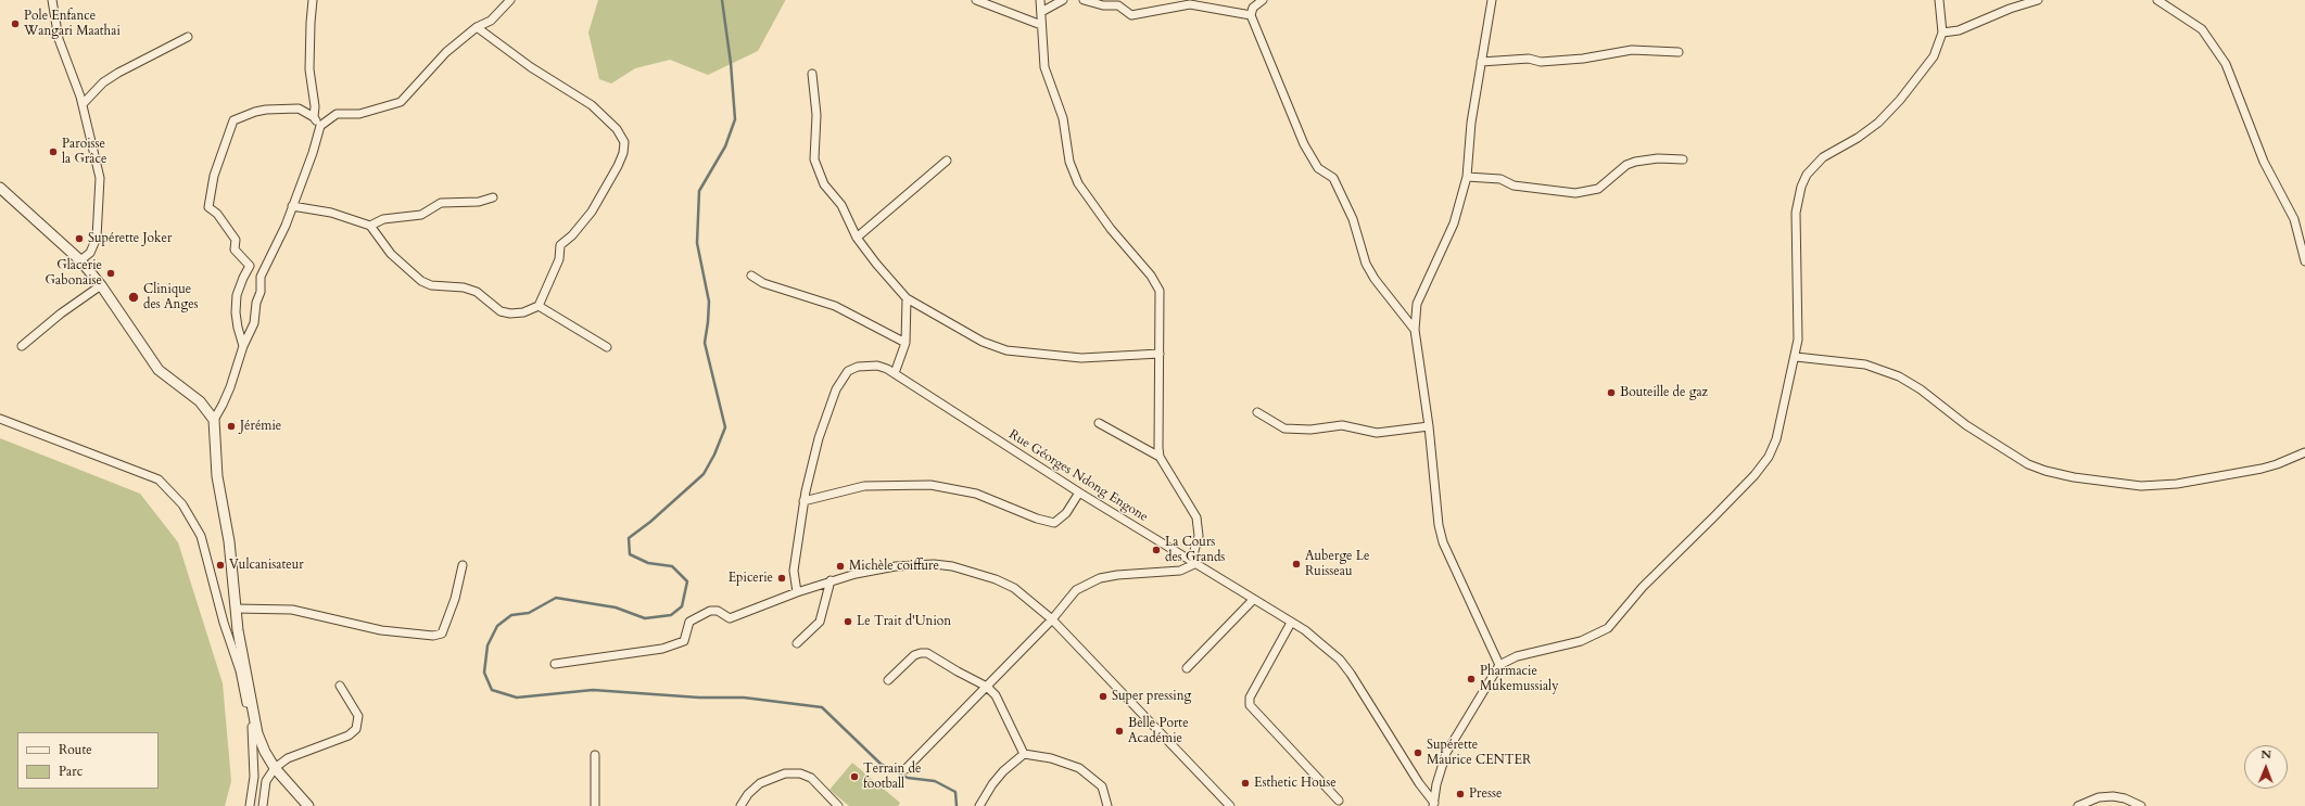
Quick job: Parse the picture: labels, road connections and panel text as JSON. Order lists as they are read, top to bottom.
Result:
{
  "streets": {
    "street": ["Rue Géorges Ndong Engone"]
  },
  "places": [
    "Pole Enfance Wangari Maathai",
    "Paroisse la Grâce",
    "Supérette Joker",
    "Glacerie Gabonaise",
    "Clinique des Anges",
    "Bouteille de gaz",
    "Jérémie",
    "La Cours des Grands",
    "Auberge Le Ruisseau",
    "Vulcanisateur",
    "Michèle coiffure",
    "Epicerie",
    "Le Trait d'Union",
    "Pharmacie Mukemussialy",
    "Super pressing",
    "Belle Porte Académie",
    "Supérette Maurice CENTER",
    "Terrain de football",
    "Esthetic House",
    "Presse"
  ],
  "legend": ["Route", "Parc"],
  "north": "top"
}
